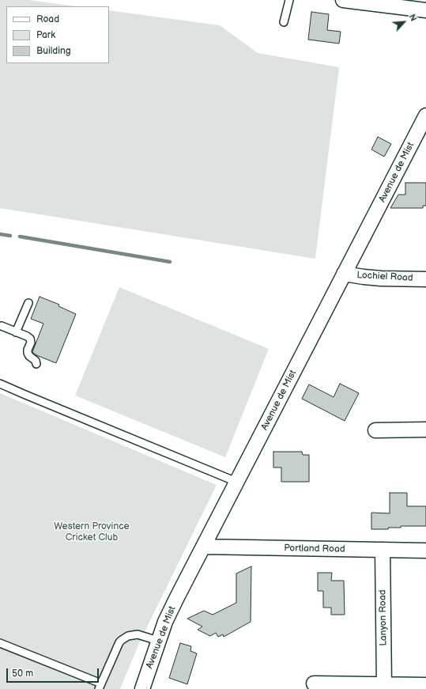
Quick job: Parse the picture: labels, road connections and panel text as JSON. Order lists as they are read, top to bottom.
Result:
{
  "streets": {
    "street": [
      "Avenue de Mist",
      "Lochiel Road",
      "Portland Road",
      "Lanyon Road"
    ]
  },
  "crossings": [
    ["Avenue de Mist", "Lochiel Road"],
    ["Avenue de Mist", "Portland Road"],
    ["Portland Road", "Lanyon Road"]
  ],
  "parks": ["Western Province Cricket Club"],
  "legend": ["Road", "Park", "Building"],
  "scale_bar": "50 m",
  "north": "top right"
}
